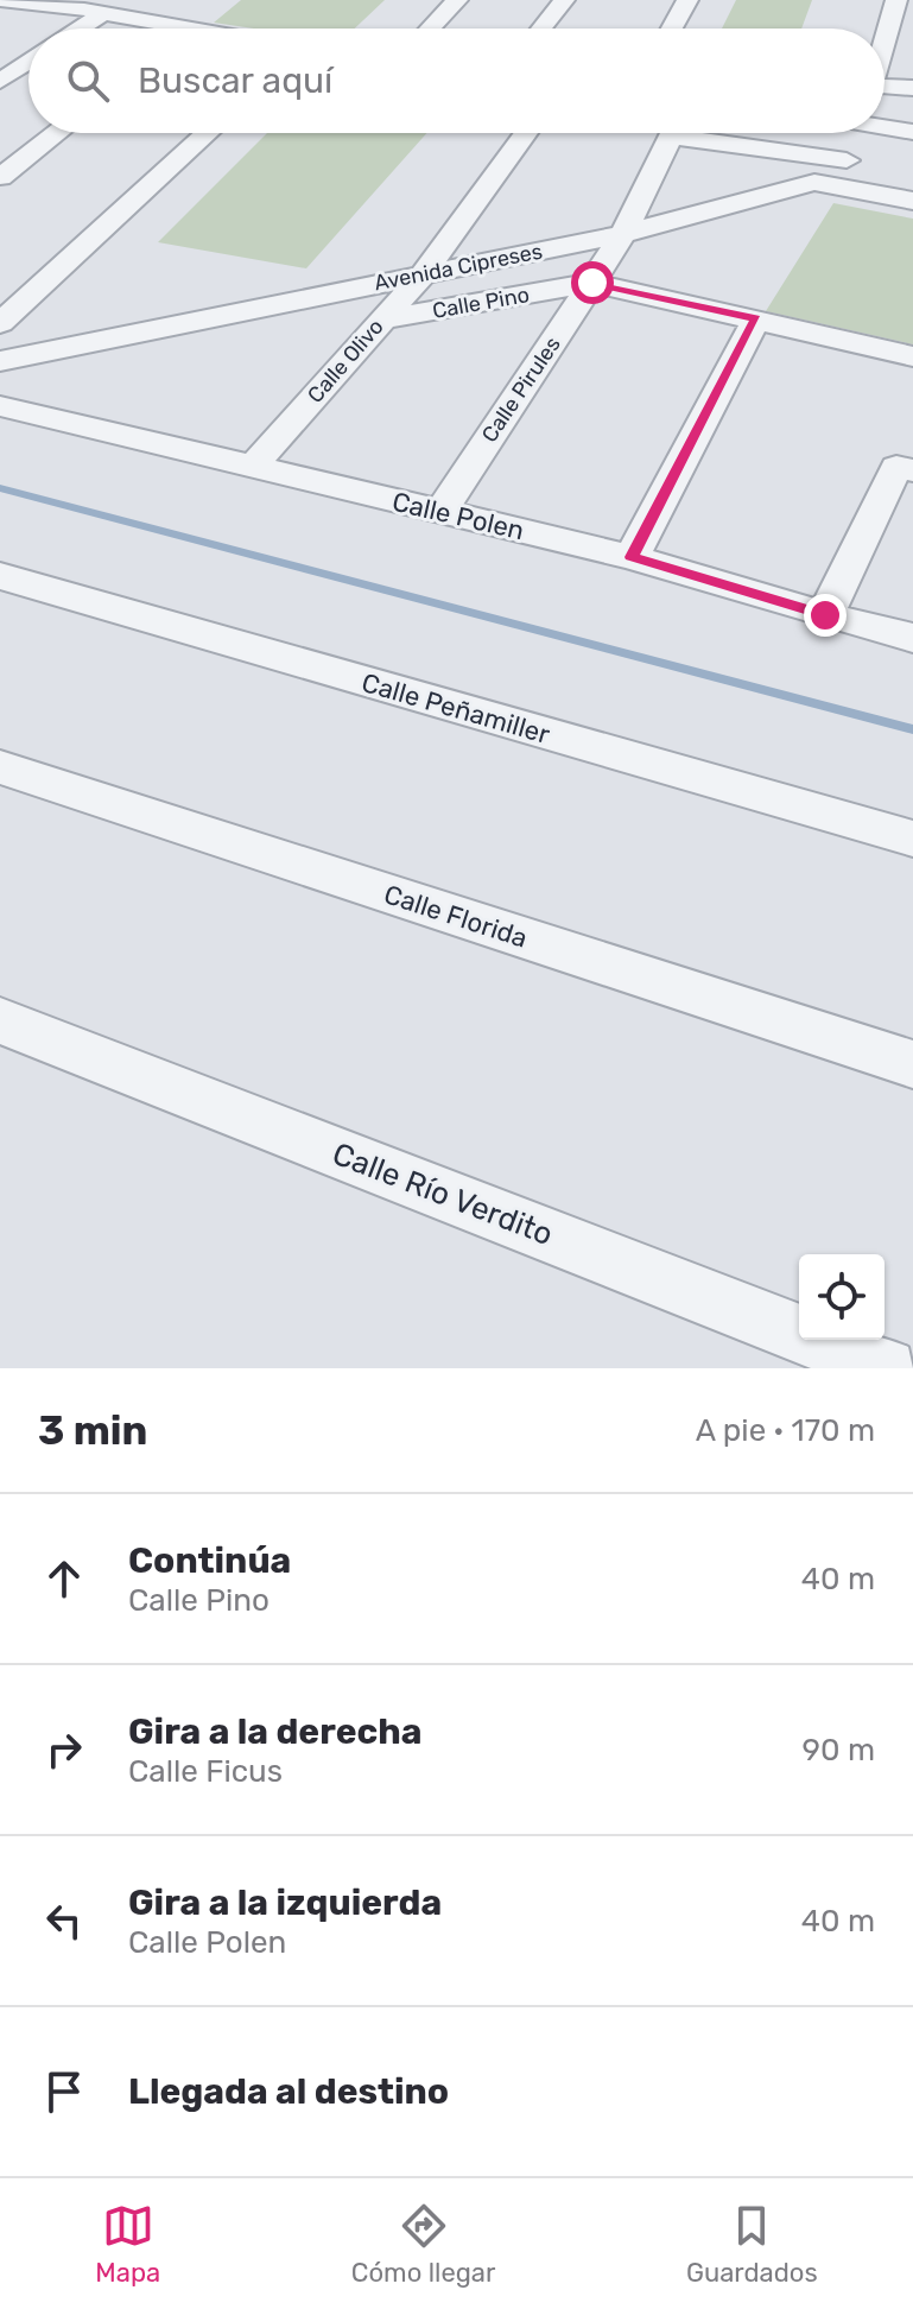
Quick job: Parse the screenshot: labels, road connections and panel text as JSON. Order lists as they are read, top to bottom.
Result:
{
  "streets": {
    "street": [
      "Avenida Cipreses",
      "Calle Pino",
      "Calle Olivo",
      "Calle Pirules",
      "Calle Polen",
      "Calle Peñamiller",
      "Calle Florida",
      "Calle Río Verdito"
    ]
  },
  "crossings": [
    ["Avenida Cipreses", "Calle Olivo"],
    ["Avenida Cipreses", "Calle Pirules"],
    ["Calle Pino", "Calle Olivo"],
    ["Calle Pino", "Calle Pirules"],
    ["Calle Olivo", "Calle Polen"],
    ["Calle Pirules", "Calle Polen"]
  ],
  "page": {
    "search": "Buscar aquí",
    "heading": ["3 min", "A pie · 170 m"],
    "list": [
      ["Continúa", "Calle Pino", "40 m"],
      ["Gira a la derecha", "Calle Ficus", "90 m"],
      ["Gira a la izquierda", "Calle Polen", "40 m"],
      "Llegada al destino"
    ],
    "nav": ["Mapa", "Cómo llegar", "Guardados"]
  }
}
